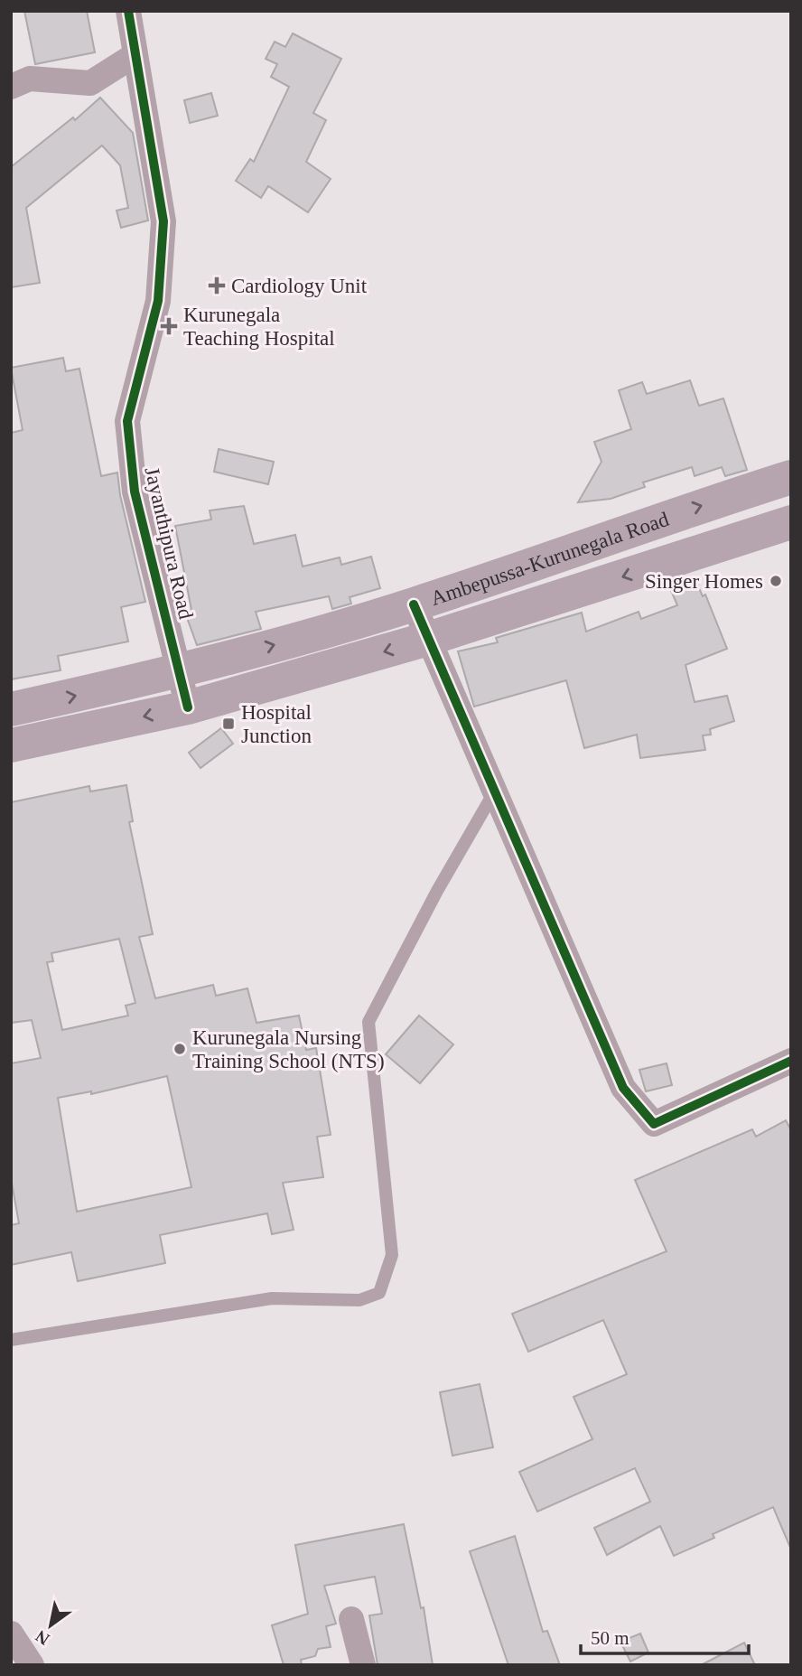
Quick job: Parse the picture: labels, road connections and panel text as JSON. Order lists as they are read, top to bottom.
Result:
{
  "streets": {
    "highway": ["Ambepussa-Kurunegala Road"],
    "street": ["Jayanthipura Road"]
  },
  "crossings": [
    ["Jayanthipura Road", "Ambepussa-Kurunegala Road"]
  ],
  "places": {
    "health": ["Cardiology Unit", "Kurunegala Teaching Hospital"],
    "other": ["Singer Homes", "Kurunegala Nursing Training School (NTS)"],
    "transit": ["Hospital Junction"]
  },
  "scale_bar": "50 m",
  "north": "bottom left"
}
